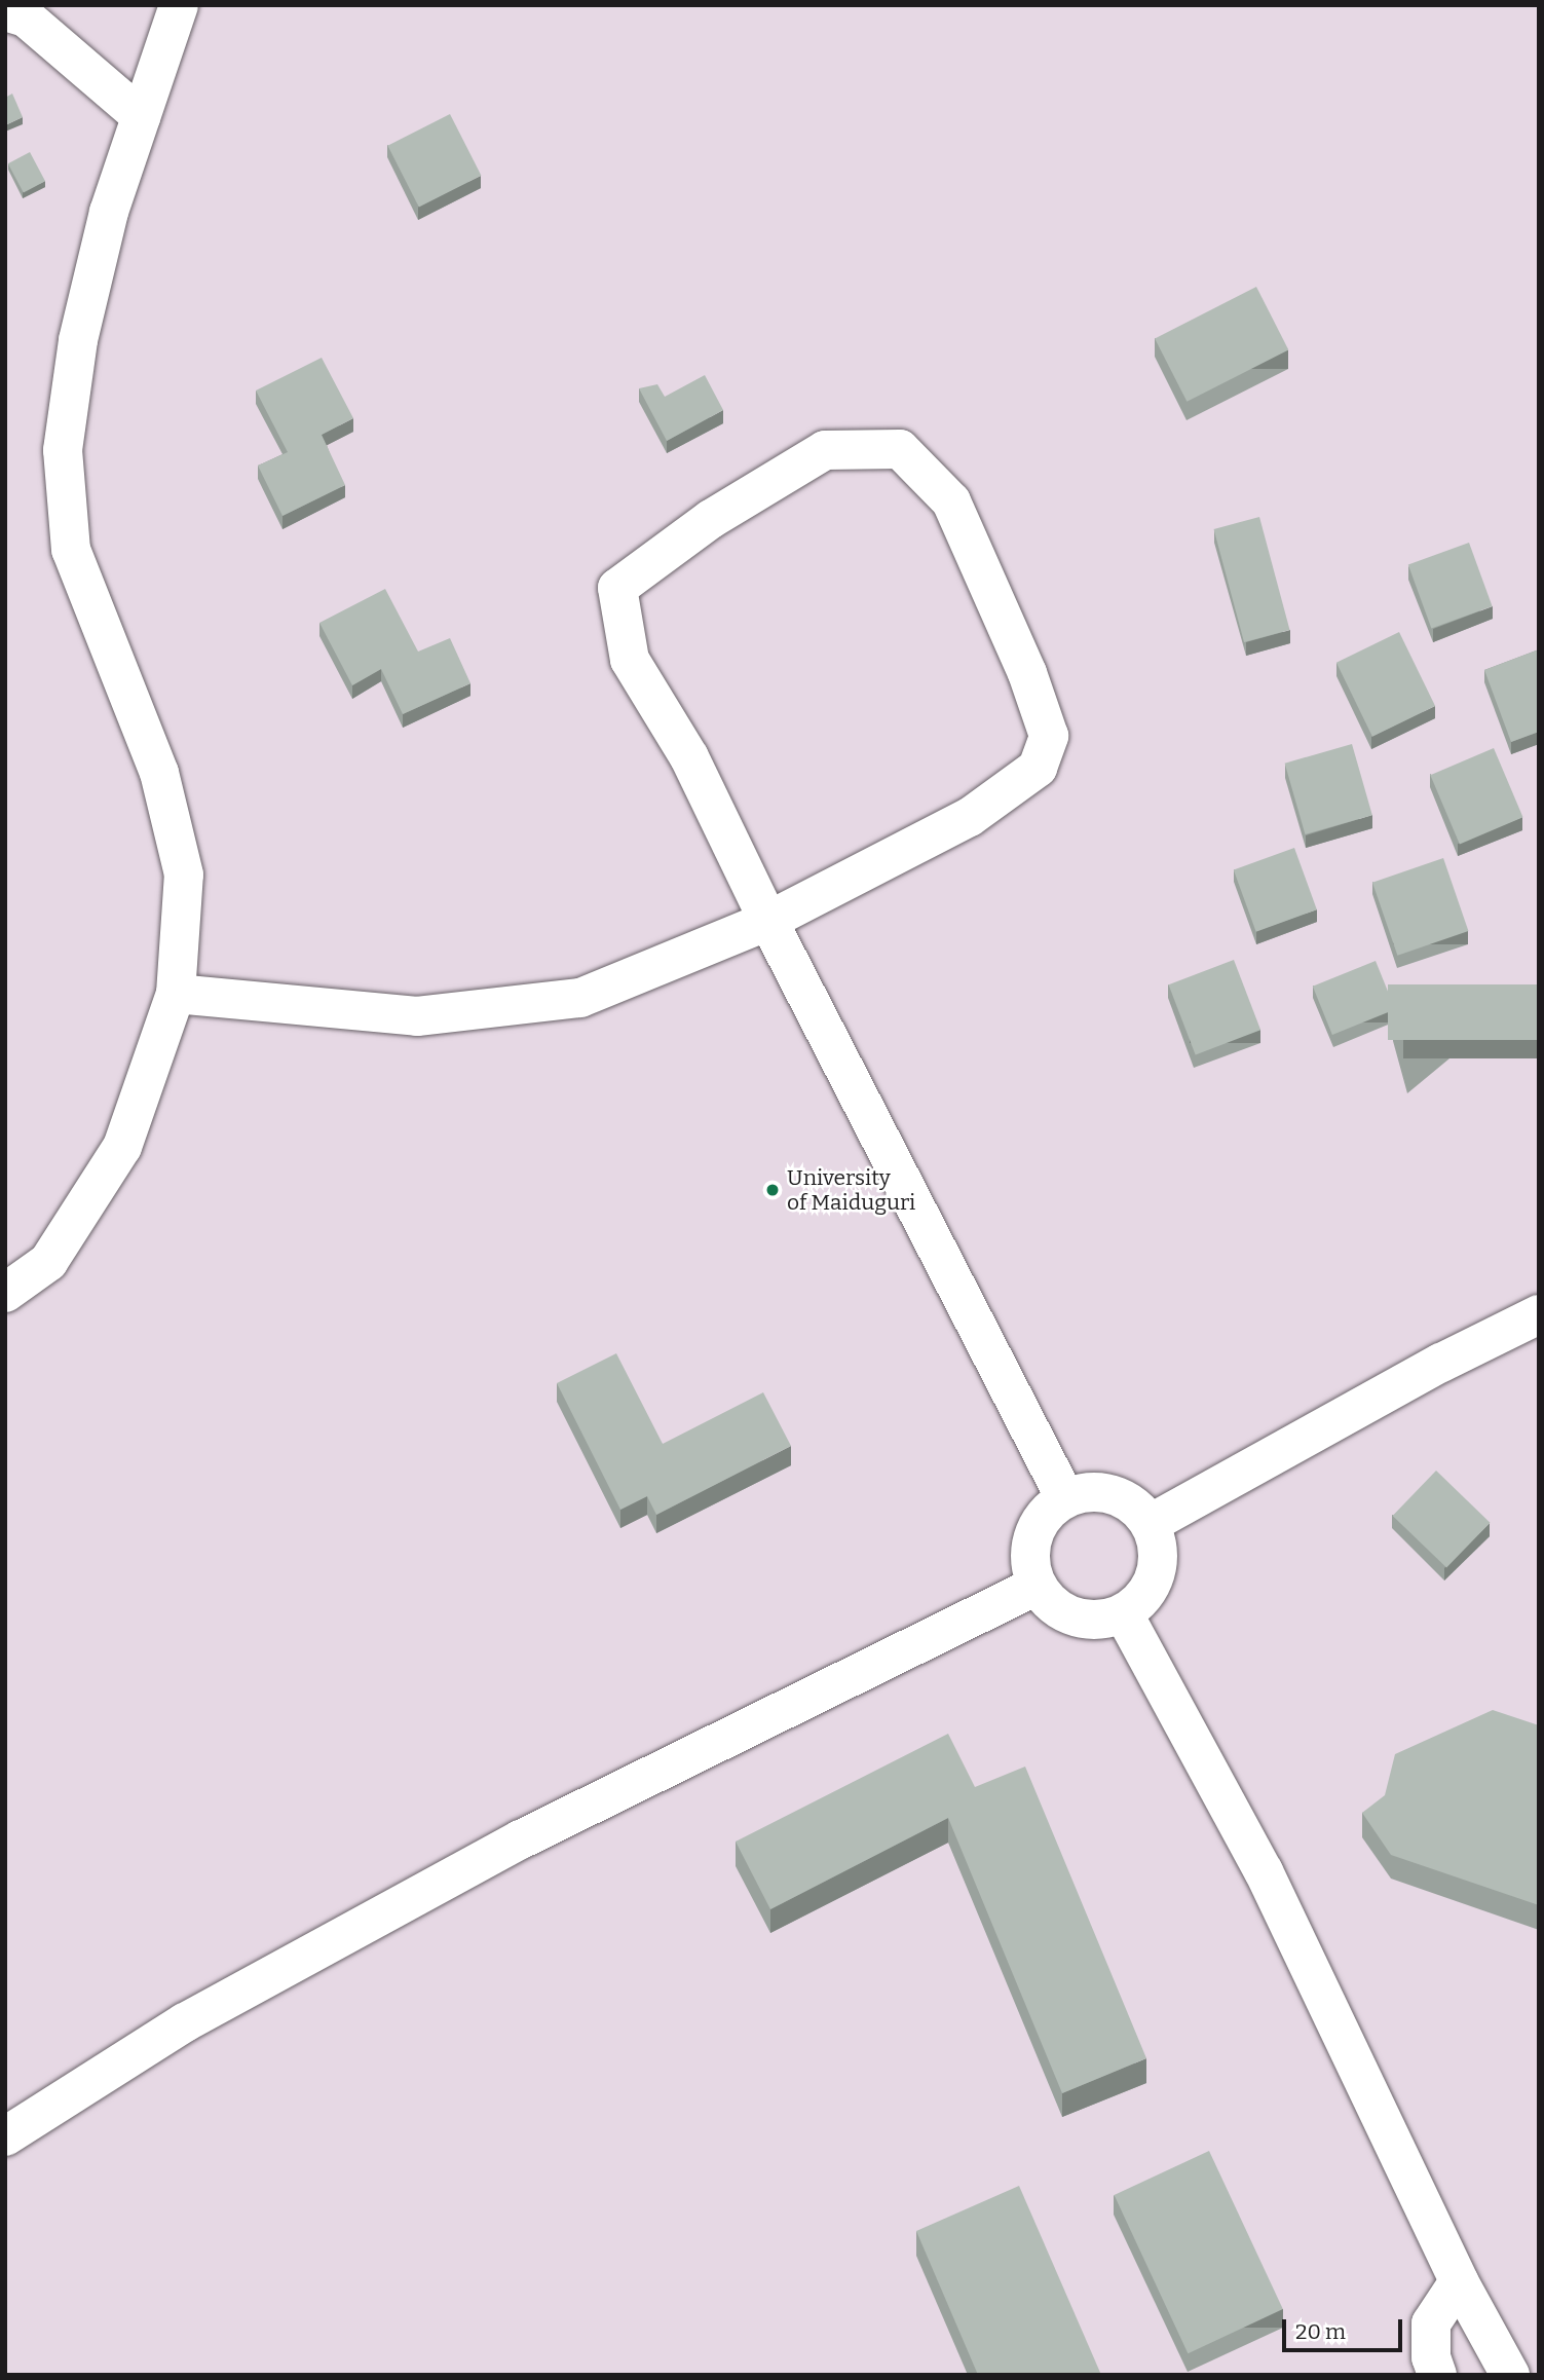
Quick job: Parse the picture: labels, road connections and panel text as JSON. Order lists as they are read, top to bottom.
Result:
{
  "places": ["University of Maiduguri"],
  "scale_bar": "20 m"
}
